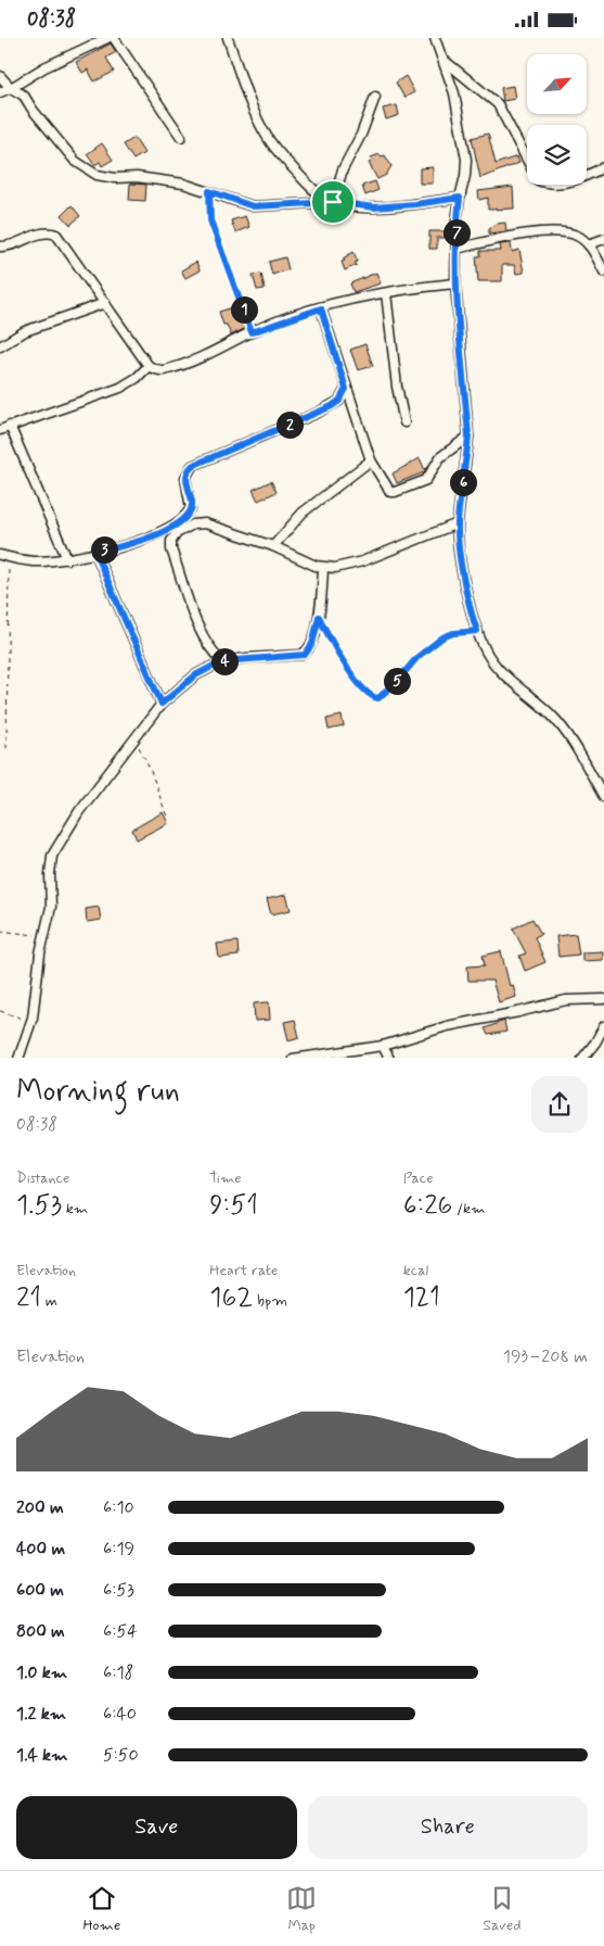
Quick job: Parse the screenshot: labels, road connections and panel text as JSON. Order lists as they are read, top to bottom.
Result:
{
  "north": "top right",
  "page": {
    "status": "08:38",
    "pins": [
      "7",
      "1",
      "2",
      "6",
      "3",
      "4",
      "5"
    ],
    "heading": ["Morning run", "08:38"],
    "stats": [
      ["Distance", "1.53 km"],
      ["Time", "9:51"],
      ["Pace", "6:26 /km"],
      ["Elevation", "21 m"],
      ["Heart rate", "162 bpm"],
      ["kcal", "121"]
    ],
    "chart": ["Elevation", "193–208 m"],
    "list": [
      {
        "name": "200 m",
        "note": "6:10"
      },
      {
        "name": "400 m",
        "note": "6:19"
      },
      {
        "name": "600 m",
        "note": "6:53"
      },
      {
        "name": "800 m",
        "note": "6:54"
      },
      {
        "name": "1.0 km",
        "note": "6:18"
      },
      {
        "name": "1.2 km",
        "note": "6:40"
      },
      {
        "name": "1.4 km",
        "note": "5:50"
      }
    ],
    "buttons": ["Save", "Share"],
    "tabs": ["Home", "Map", "Saved"]
  }
}
